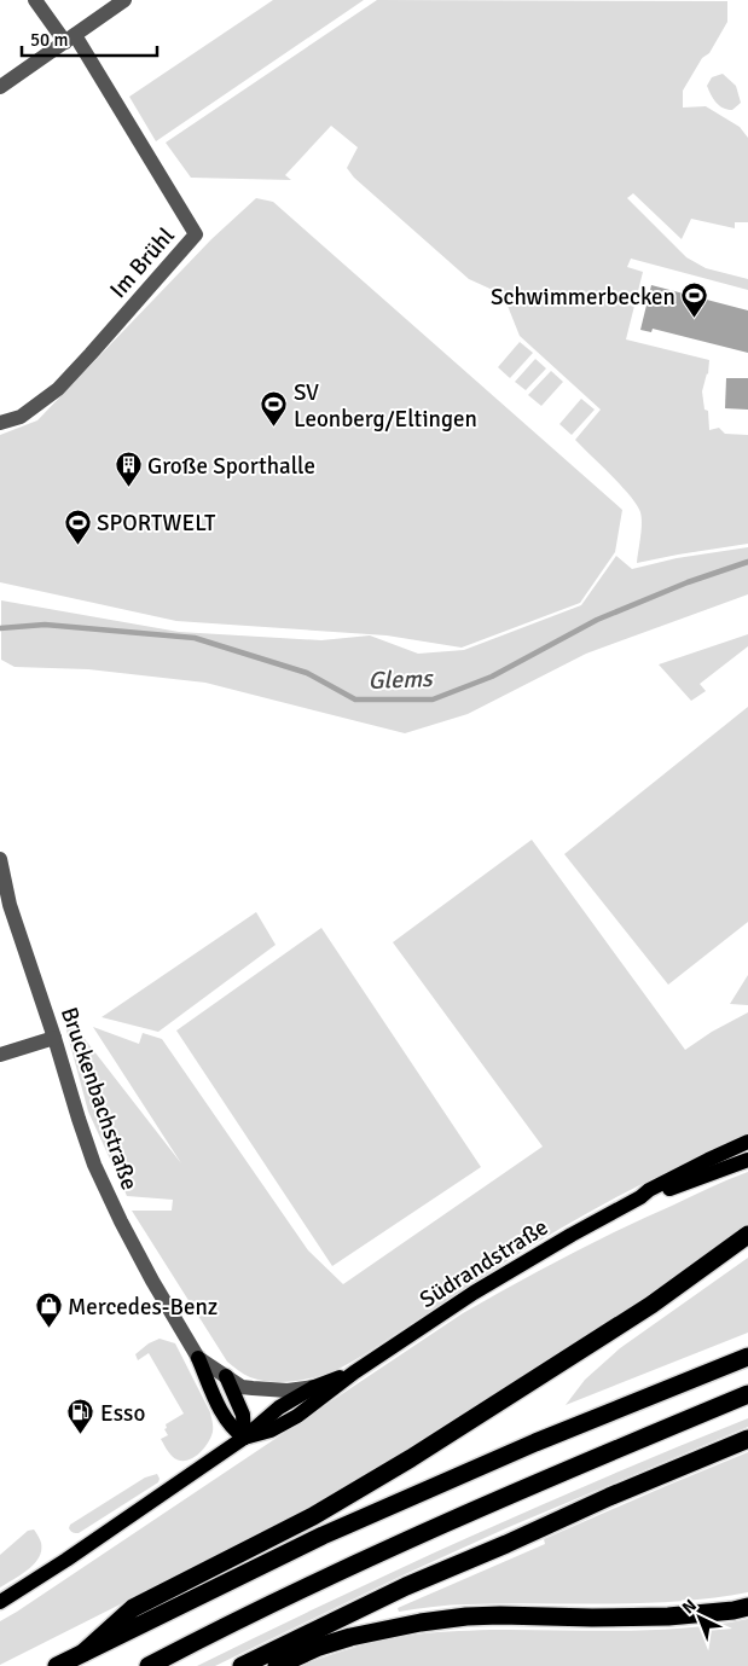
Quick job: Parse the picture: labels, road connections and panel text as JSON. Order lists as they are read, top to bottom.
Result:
{
  "streets": {
    "main road": ["Südrandstraße"],
    "street": ["Im Brühl", "Bruckenbachstraße"]
  },
  "crossings": [
    ["Bruckenbachstraße", "Südrandstraße"]
  ],
  "water": ["Glems"],
  "places": {
    "sports": ["Schwimmerbecken", "SV Leonberg/Eltingen", "SPORTWELT"],
    "building": ["Große Sporthalle"],
    "shop": ["Mercedes-Benz"],
    "fuel station": ["Esso"]
  },
  "scale_bar": "50 m",
  "north": "top left"
}
